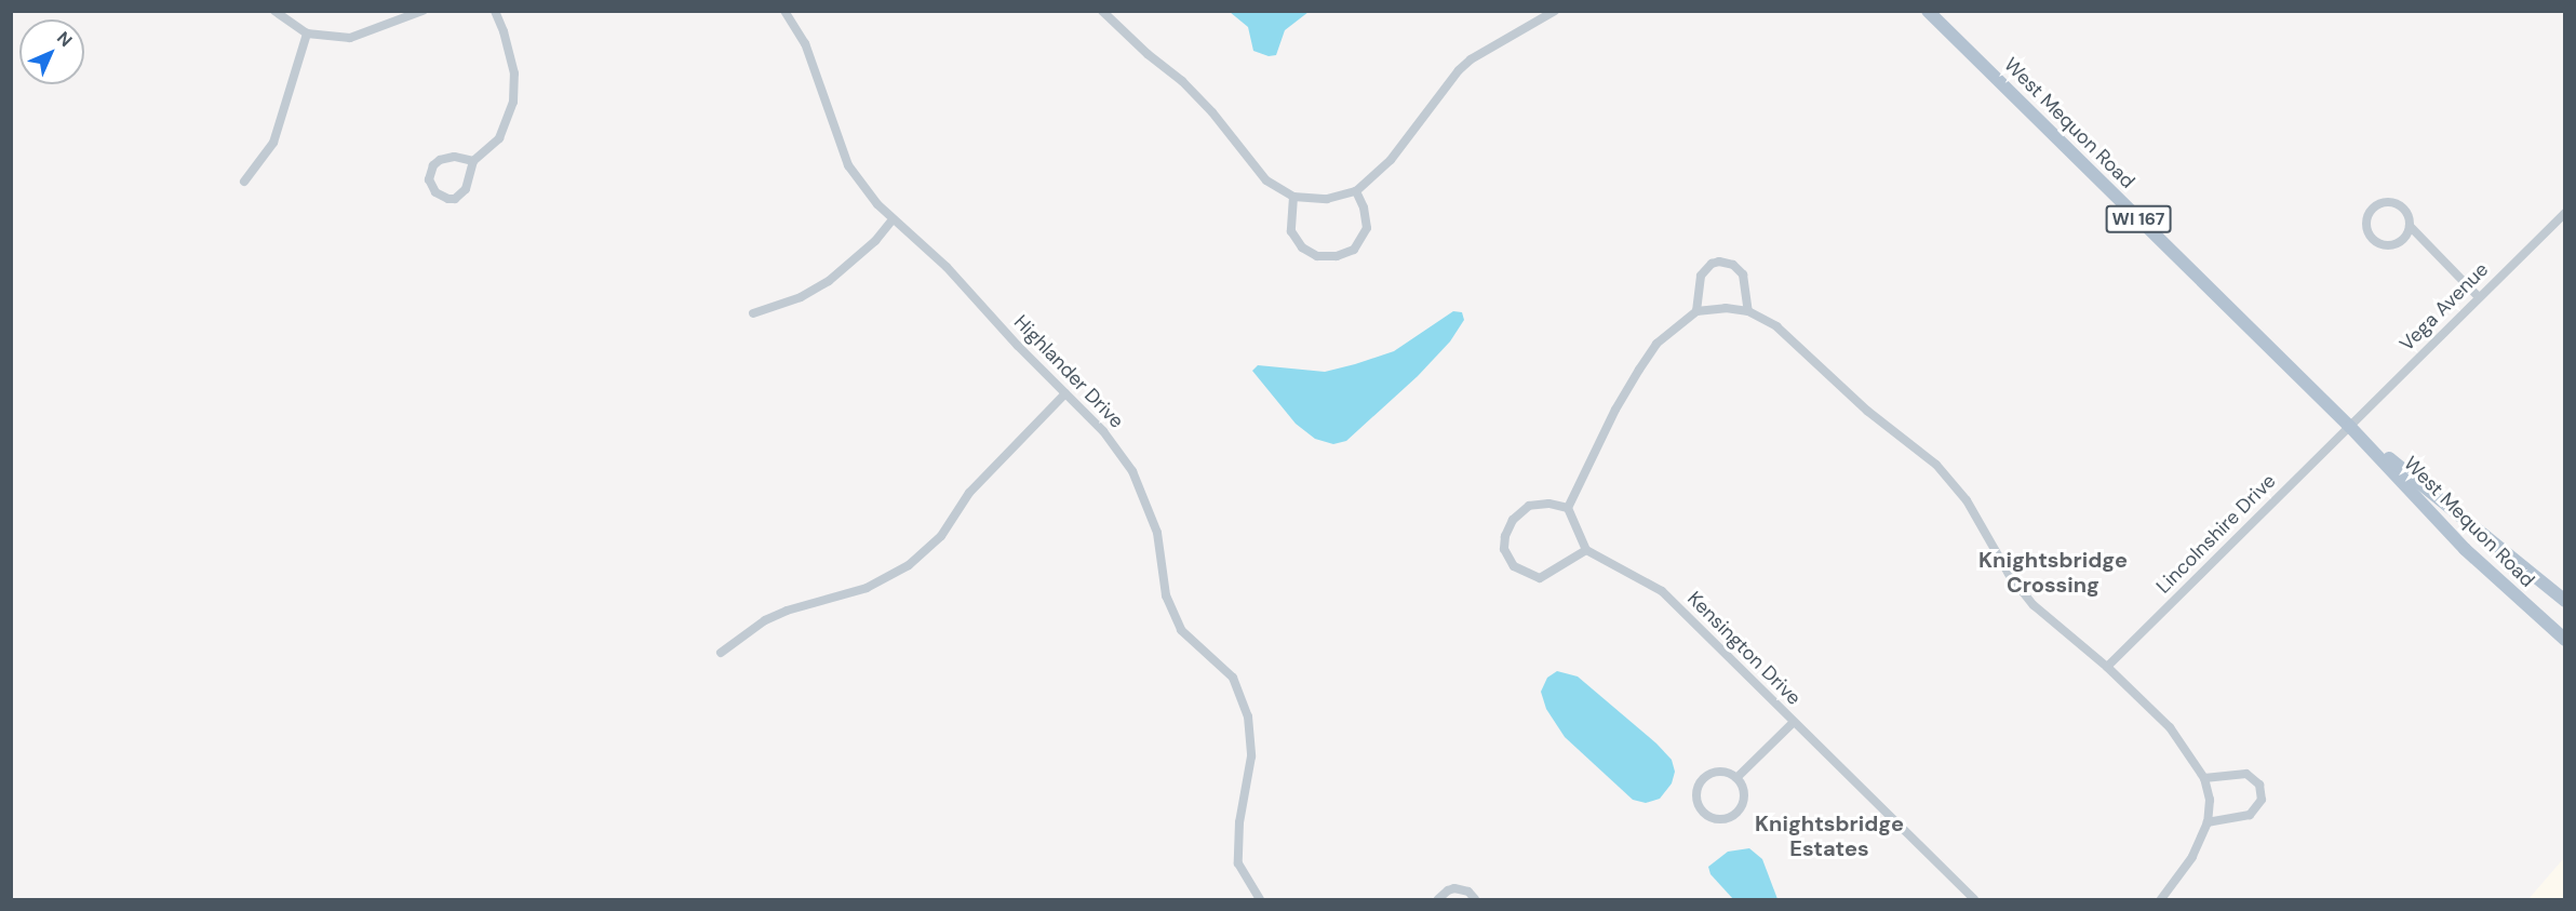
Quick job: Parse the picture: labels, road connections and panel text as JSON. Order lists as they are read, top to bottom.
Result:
{
  "streets": {
    "main road": ["West Mequon Road", "WI 167"],
    "street": [
      "Vega Avenue",
      "Highlander Drive",
      "Lincolnshire Drive",
      "Kensington Drive"
    ]
  },
  "crossings": [
    ["West Mequon Road", "Vega Avenue"],
    ["West Mequon Road", "Lincolnshire Drive"],
    ["Vega Avenue", "Lincolnshire Drive"]
  ],
  "districts": ["Knightsbridge Crossing", "Knightsbridge Estates"],
  "north": "top right"
}
